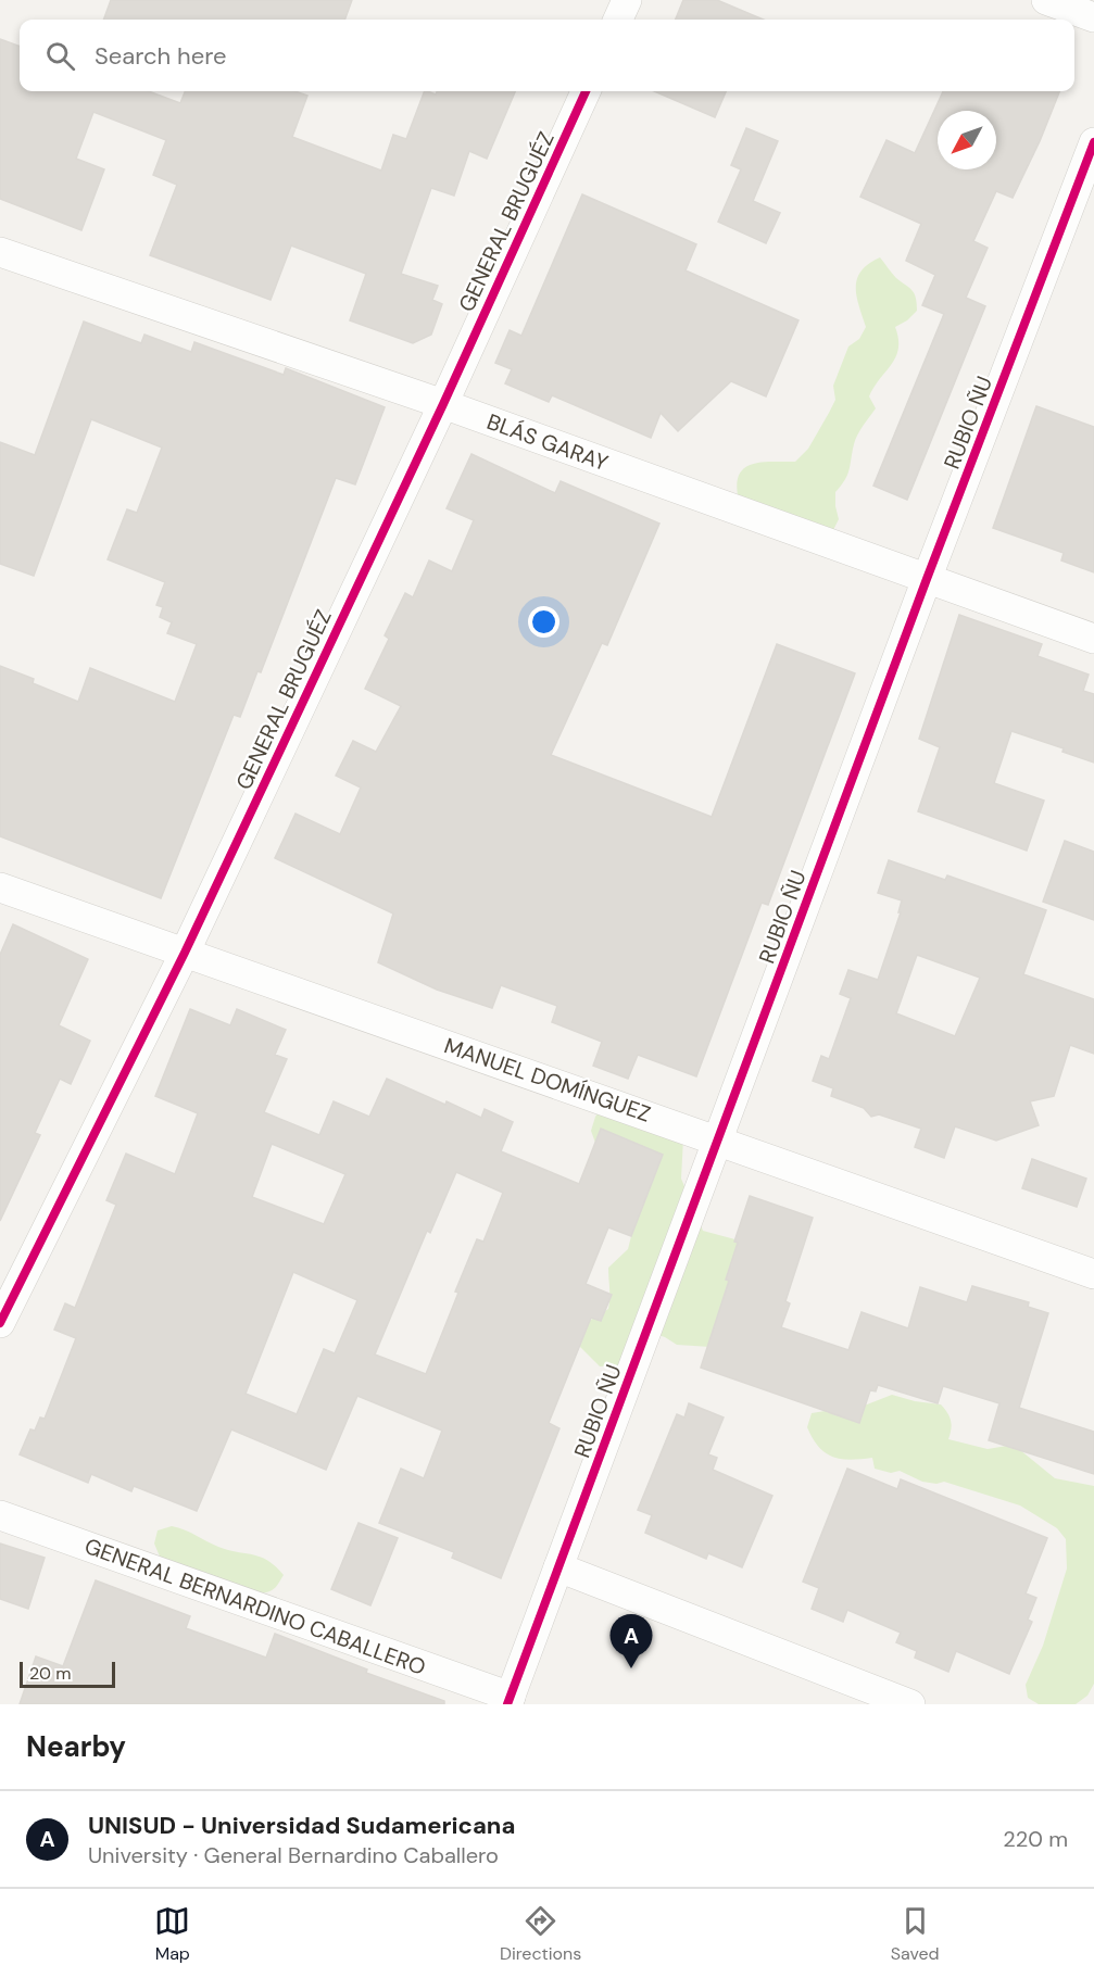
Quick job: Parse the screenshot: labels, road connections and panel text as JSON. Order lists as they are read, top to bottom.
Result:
{
  "streets": {
    "street": [
      "GENERAL BRUGUÉZ",
      "RUBIO ÑU",
      "BLÁS GARAY",
      "MANUEL DOMÍNGUEZ",
      "GENERAL BERNARDINO CABALLERO"
    ]
  },
  "crossings": [
    ["GENERAL BRUGUÉZ", "BLÁS GARAY"],
    ["GENERAL BRUGUÉZ", "MANUEL DOMÍNGUEZ"],
    ["RUBIO ÑU", "BLÁS GARAY"],
    ["RUBIO ÑU", "MANUEL DOMÍNGUEZ"],
    ["RUBIO ÑU", "GENERAL BERNARDINO CABALLERO"]
  ],
  "scale_bar": "20 m",
  "north": "bottom left",
  "page": {
    "search": "Search here",
    "pins": "A",
    "scale": "20 m",
    "heading": "Nearby",
    "list": [
      {
        "mark": "A",
        "name": "UNISUD - Universidad Sudamericana",
        "note": "University · General Bernardino Caballero",
        "value": "220 m"
      }
    ],
    "nav": ["Map", "Directions", "Saved"]
  }
}
